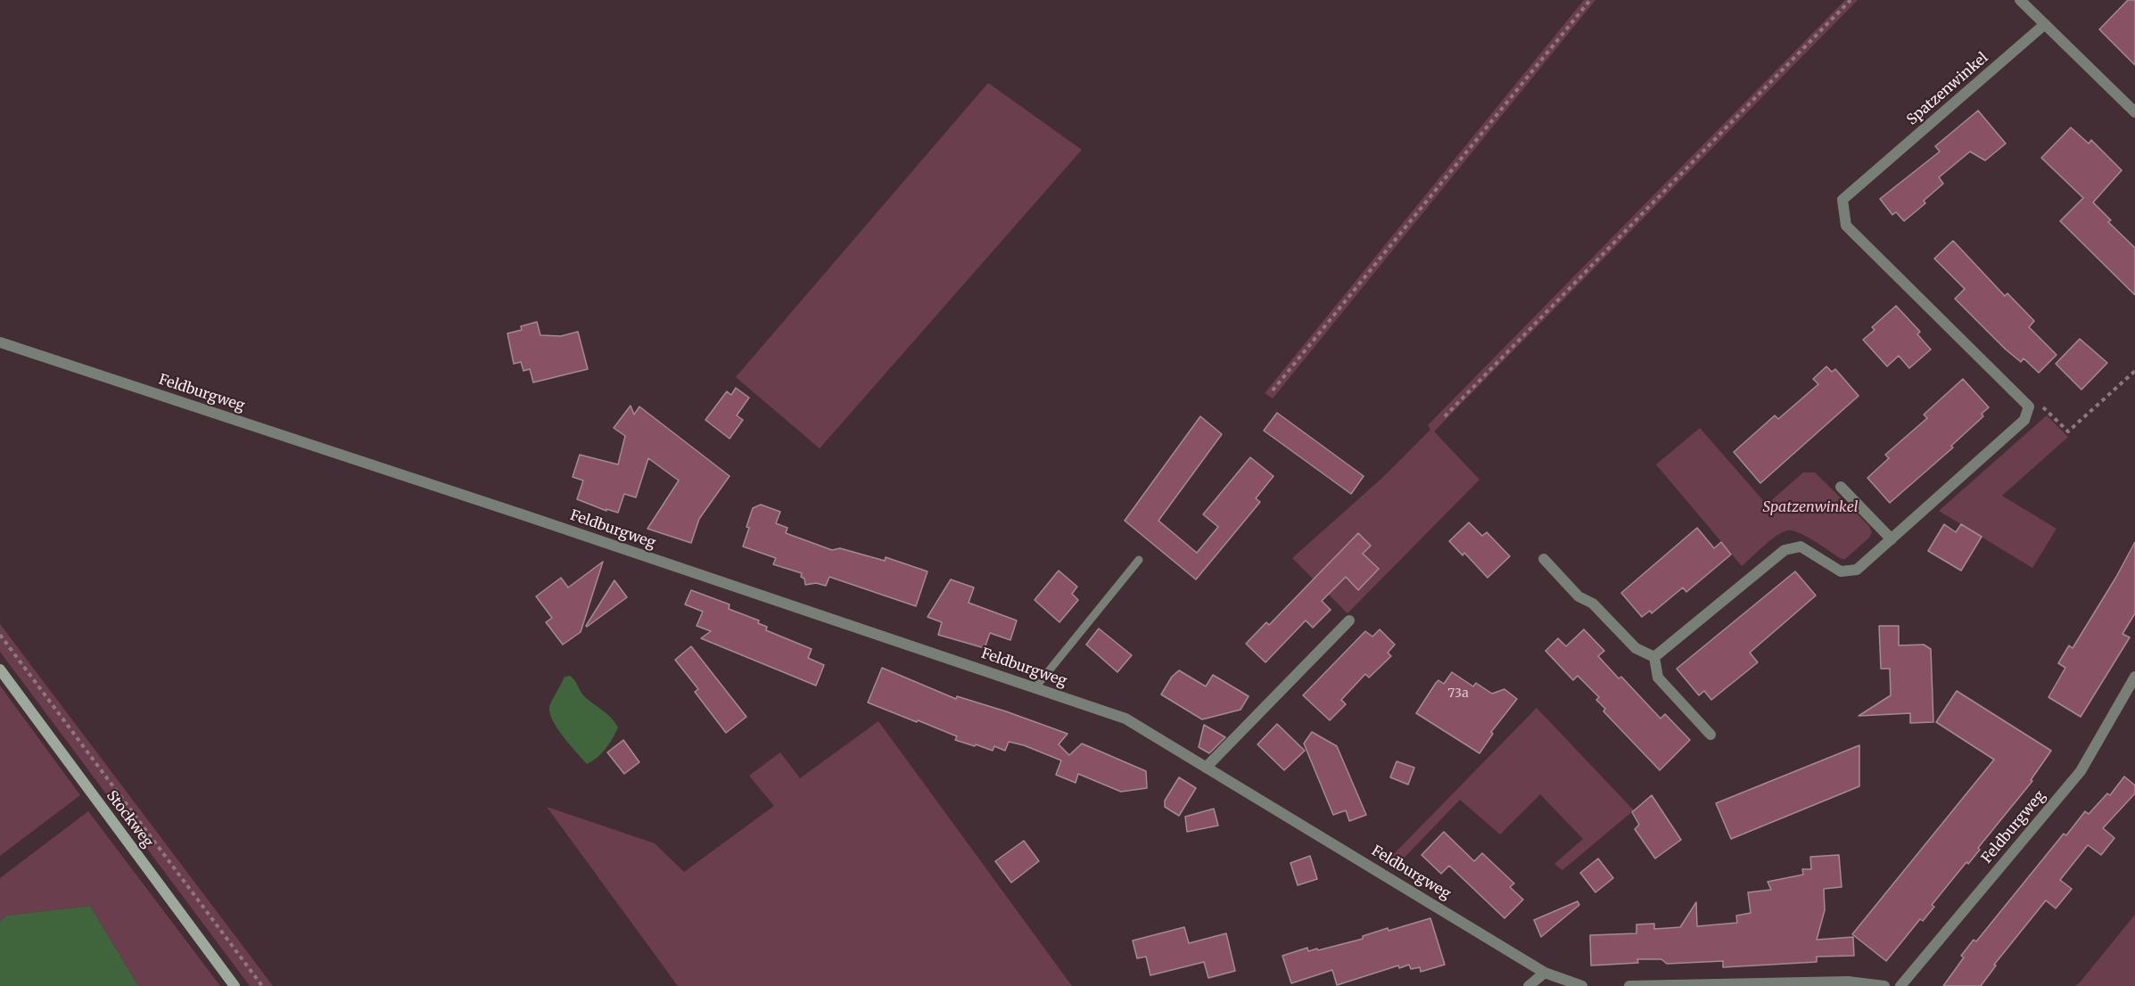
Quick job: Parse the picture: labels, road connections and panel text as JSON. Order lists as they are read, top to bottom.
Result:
{
  "streets": {
    "street": ["Spatzenwinkel", "Feldburgweg", "Stockweg"]
  },
  "parks": ["Spatzenwinkel"],
  "house_numbers": ["73a"]
}
